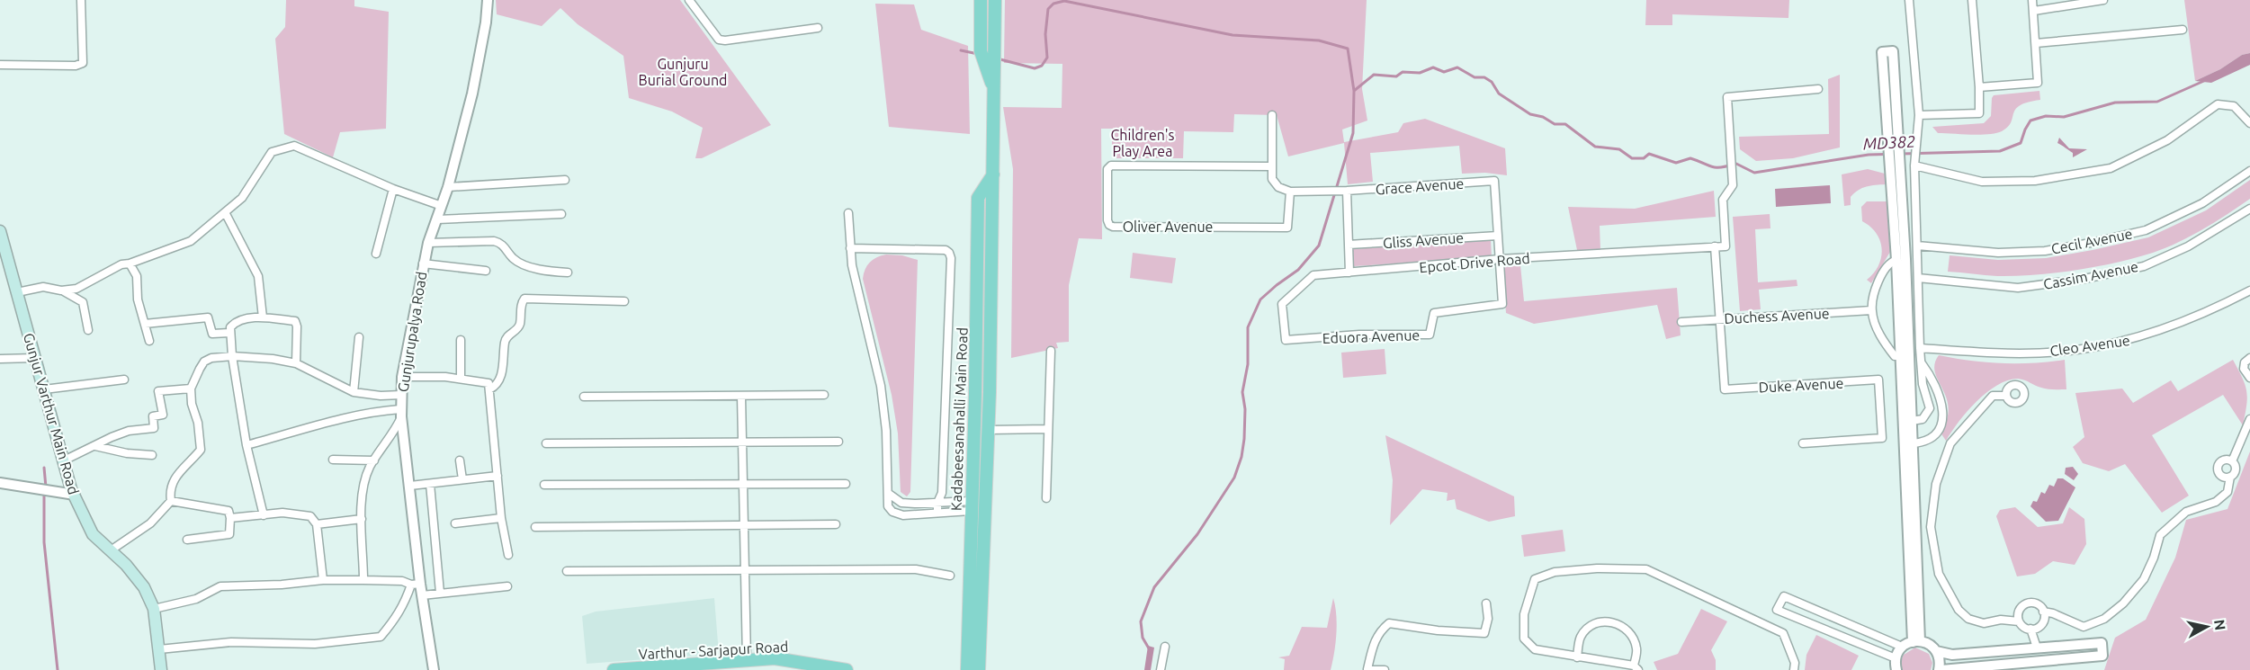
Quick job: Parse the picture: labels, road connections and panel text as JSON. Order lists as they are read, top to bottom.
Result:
{
  "streets": {
    "main road": ["Gunjur Varthur Main Road", "Kadabeesanahalli Main Road", "Varthur - Sarjapur Road"],
    "street": [
      "Grace Avenue",
      "Oliver Avenue",
      "Gliss Avenue",
      "Cecil Avenue",
      "Epcot Drive Road",
      "Cassim Avenue",
      "Duchess Avenue",
      "Gunjurupalya Road",
      "Eduora Avenue",
      "Cleo Avenue",
      "Duke Avenue"
    ]
  },
  "crossings": [
    ["Grace Avenue", "Oliver Avenue"],
    ["Grace Avenue", "Gliss Avenue"],
    ["Epcot Drive Road", "Eduora Avenue"],
    ["Duchess Avenue", "Duke Avenue"]
  ],
  "water": ["MD382"],
  "parks": ["Gunjuru Burial Ground", "Children's Play Area"],
  "north": "right"
}
